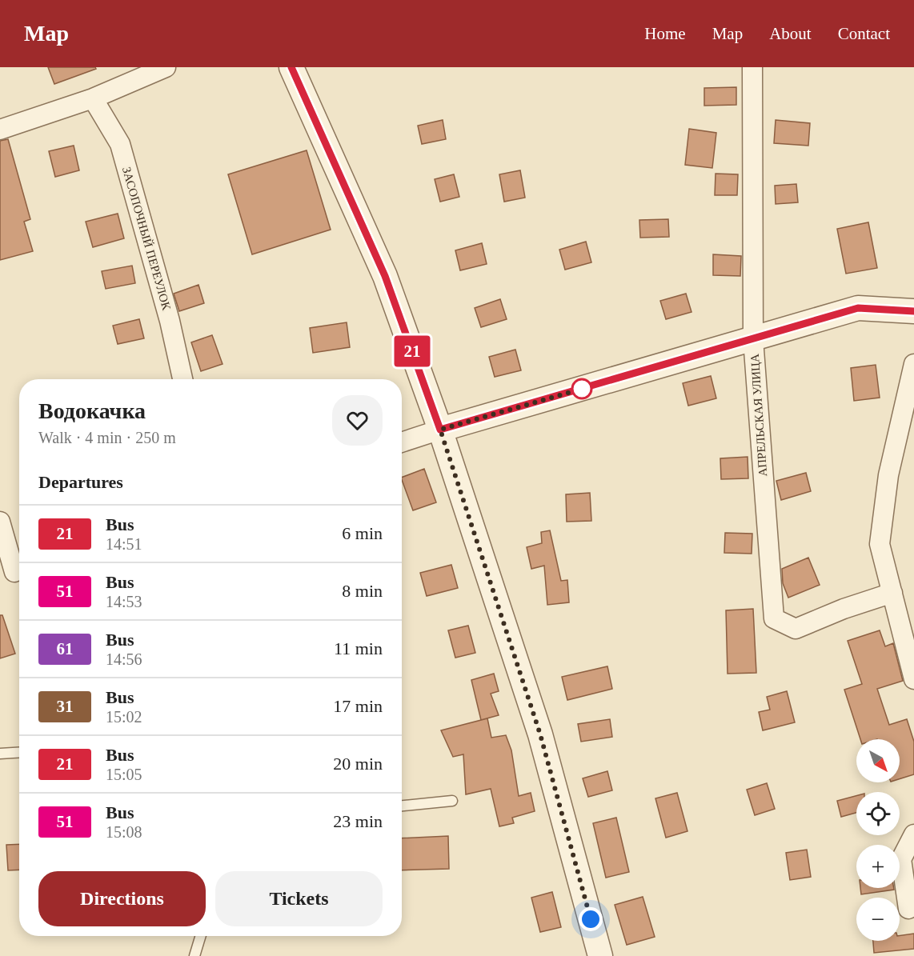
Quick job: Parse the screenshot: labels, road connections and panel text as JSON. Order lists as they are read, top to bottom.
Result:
{
  "streets": {
    "street": ["ЗАСОПОЧНЫЙ ПЕРЕУЛОК", "АПРЕЛЬСКАЯ УЛИЦА"]
  },
  "lines": ["bus line 21"],
  "north": "bottom right",
  "page": {
    "header": "Map",
    "nav": [
      "Home",
      "Map",
      "About",
      "Contact"
    ],
    "on_map": "21",
    "heading": [
      ["Водокачка", "Walk · 4 min · 250 m"],
      "Departures"
    ],
    "list": [
      {
        "mark": "21",
        "name": "Bus",
        "note": "14:51",
        "value": "6 min"
      },
      {
        "mark": "51",
        "name": "Bus",
        "note": "14:53",
        "value": "8 min"
      },
      {
        "mark": "61",
        "name": "Bus",
        "note": "14:56",
        "value": "11 min"
      },
      {
        "mark": "31",
        "name": "Bus",
        "note": "15:02",
        "value": "17 min"
      },
      {
        "mark": "21",
        "name": "Bus",
        "note": "15:05",
        "value": "20 min"
      },
      {
        "mark": "51",
        "name": "Bus",
        "note": "15:08",
        "value": "23 min"
      }
    ],
    "map_buttons": ["+", "−"],
    "buttons": ["Directions", "Tickets"]
  }
}
